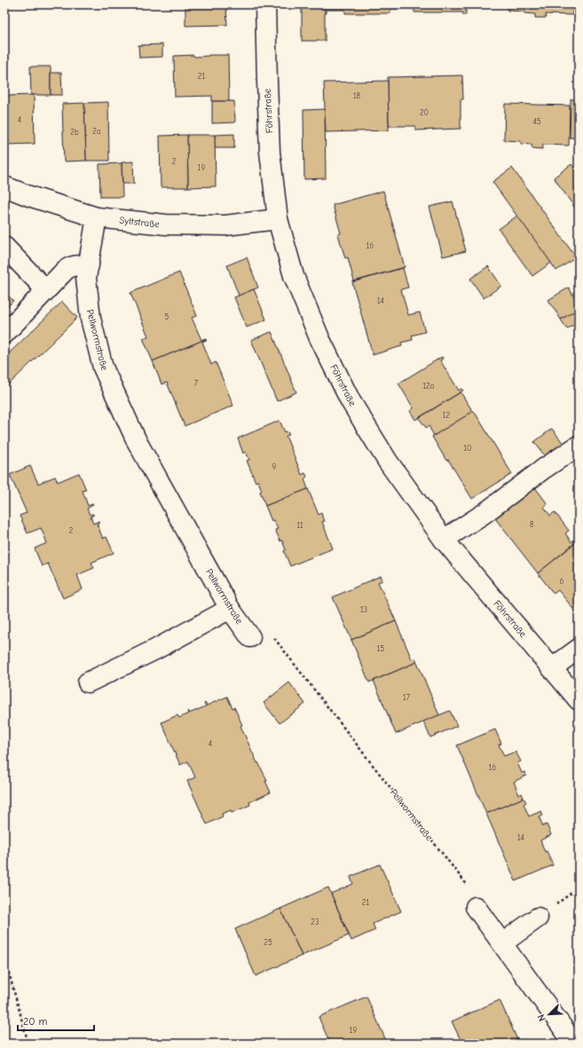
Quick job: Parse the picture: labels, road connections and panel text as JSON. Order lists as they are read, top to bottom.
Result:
{
  "streets": {
    "street": ["Föhrstraße", "Syltstraße", "Pellwormstraße"]
  },
  "crossings": [
    ["Föhrstraße", "Syltstraße"],
    ["Syltstraße", "Pellwormstraße"]
  ],
  "house_numbers": [
    "21",
    "18",
    "20",
    "4",
    "45",
    "2a",
    "2b",
    "2",
    "19",
    "16",
    "14",
    "5",
    "7",
    "12a",
    "12",
    "10",
    "9",
    "8",
    "11",
    "2",
    "6",
    "13",
    "15",
    "17",
    "4",
    "16",
    "14",
    "21",
    "23",
    "25",
    "19"
  ],
  "scale_bar": "20 m",
  "north": "bottom left"
}
